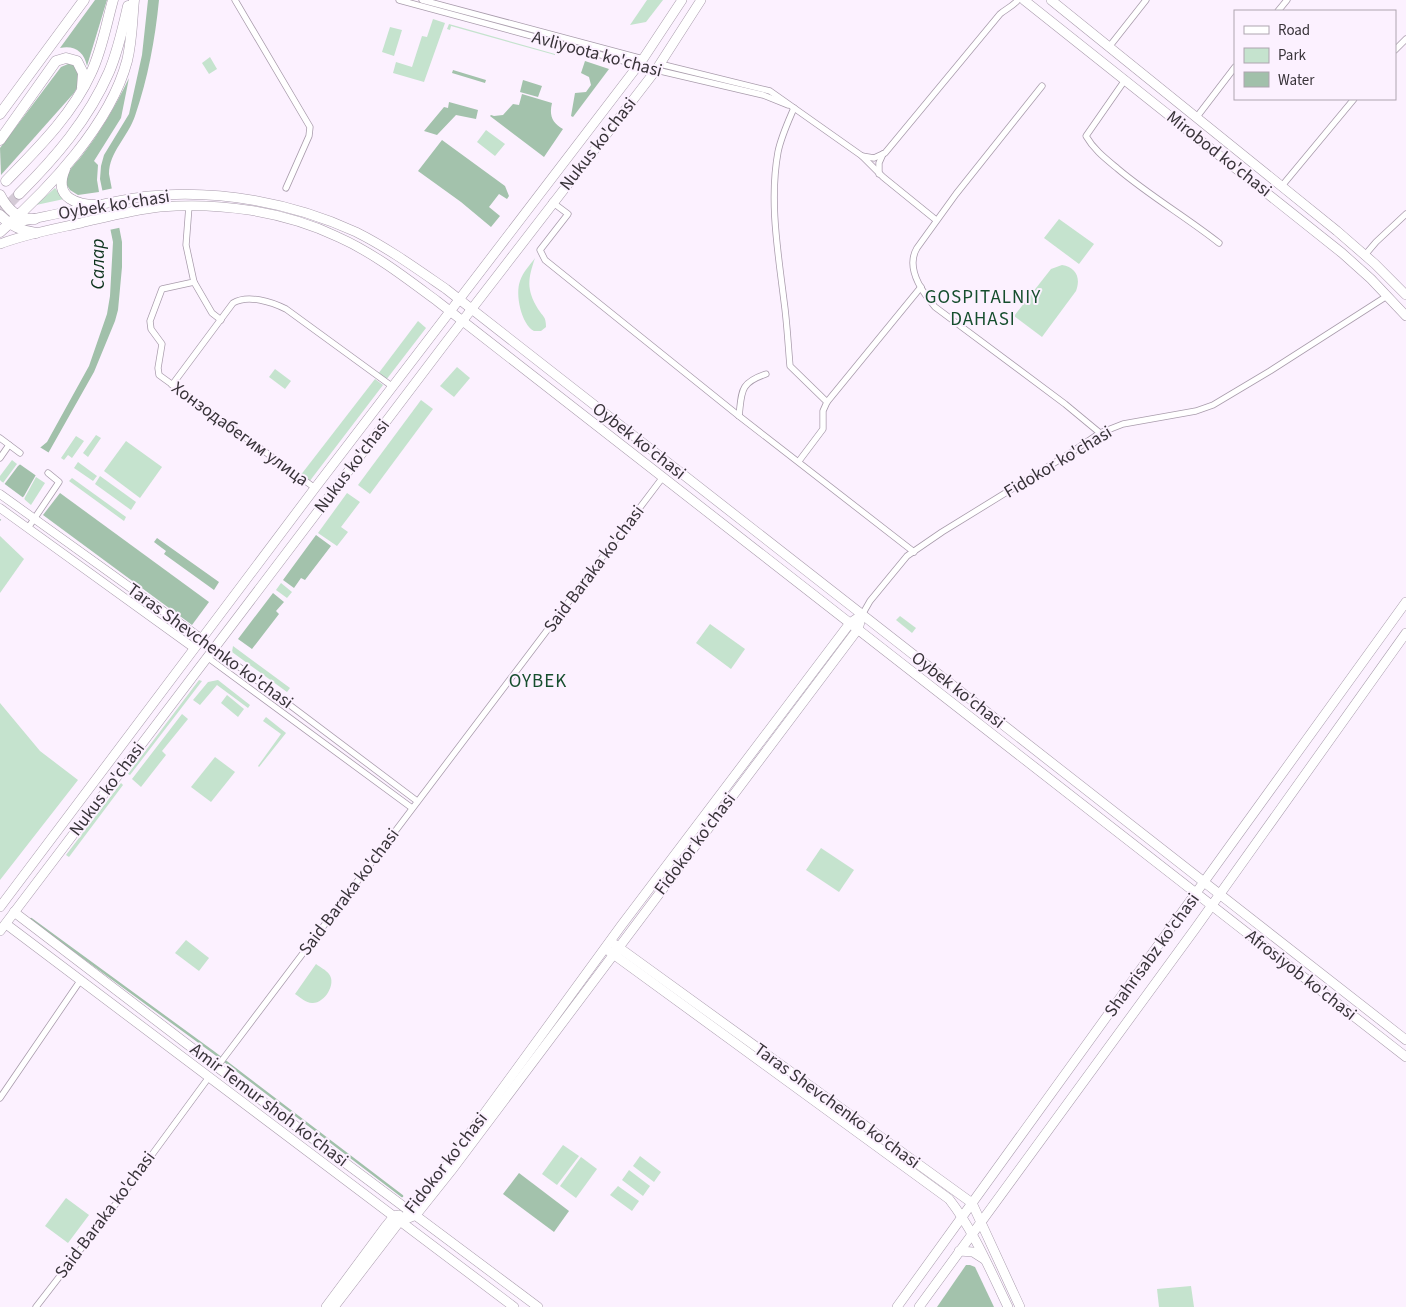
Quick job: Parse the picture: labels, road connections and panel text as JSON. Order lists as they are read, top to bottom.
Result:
{
  "streets": {
    "main road": [
      "Avliyoota ko'chasi",
      "Nukus ko'chasi",
      "Mirobod ko'chasi",
      "Oybek ko'chasi",
      "Fidokor ko'chasi",
      "Said Baraka ko'chasi",
      "Taras Shevchenko ko'chasi",
      "Shahrisabz ko'chasi",
      "Afrosiyob ko'chasi",
      "Amir Temur shoh ko'chasi"
    ],
    "street": ["Хонзодабегим улица"]
  },
  "crossings": [
    ["Avliyoota ko'chasi", "Nukus ko'chasi"],
    ["Nukus ko'chasi", "Oybek ko'chasi"],
    ["Nukus ko'chasi", "Хонзодабегим улица"],
    ["Nukus ko'chasi", "Taras Shevchenko ko'chasi"],
    ["Nukus ko'chasi", "Amir Temur shoh ko'chasi"],
    ["Mirobod ko'chasi", "Fidokor ko'chasi"],
    ["Oybek ko'chasi", "Fidokor ko'chasi"],
    ["Oybek ko'chasi", "Said Baraka ko'chasi"],
    ["Oybek ko'chasi", "Shahrisabz ko'chasi"],
    ["Oybek ko'chasi", "Afrosiyob ko'chasi"],
    ["Fidokor ko'chasi", "Taras Shevchenko ko'chasi"],
    ["Fidokor ko'chasi", "Amir Temur shoh ko'chasi"],
    ["Said Baraka ko'chasi", "Taras Shevchenko ko'chasi"],
    ["Said Baraka ko'chasi", "Amir Temur shoh ko'chasi"],
    ["Taras Shevchenko ko'chasi", "Shahrisabz ko'chasi"],
    ["Shahrisabz ko'chasi", "Afrosiyob ko'chasi"]
  ],
  "districts": ["GOSPITALNIY DAHASI", "OYBEK"],
  "water": ["Салар"],
  "legend": ["Road", "Park", "Water"]
}
